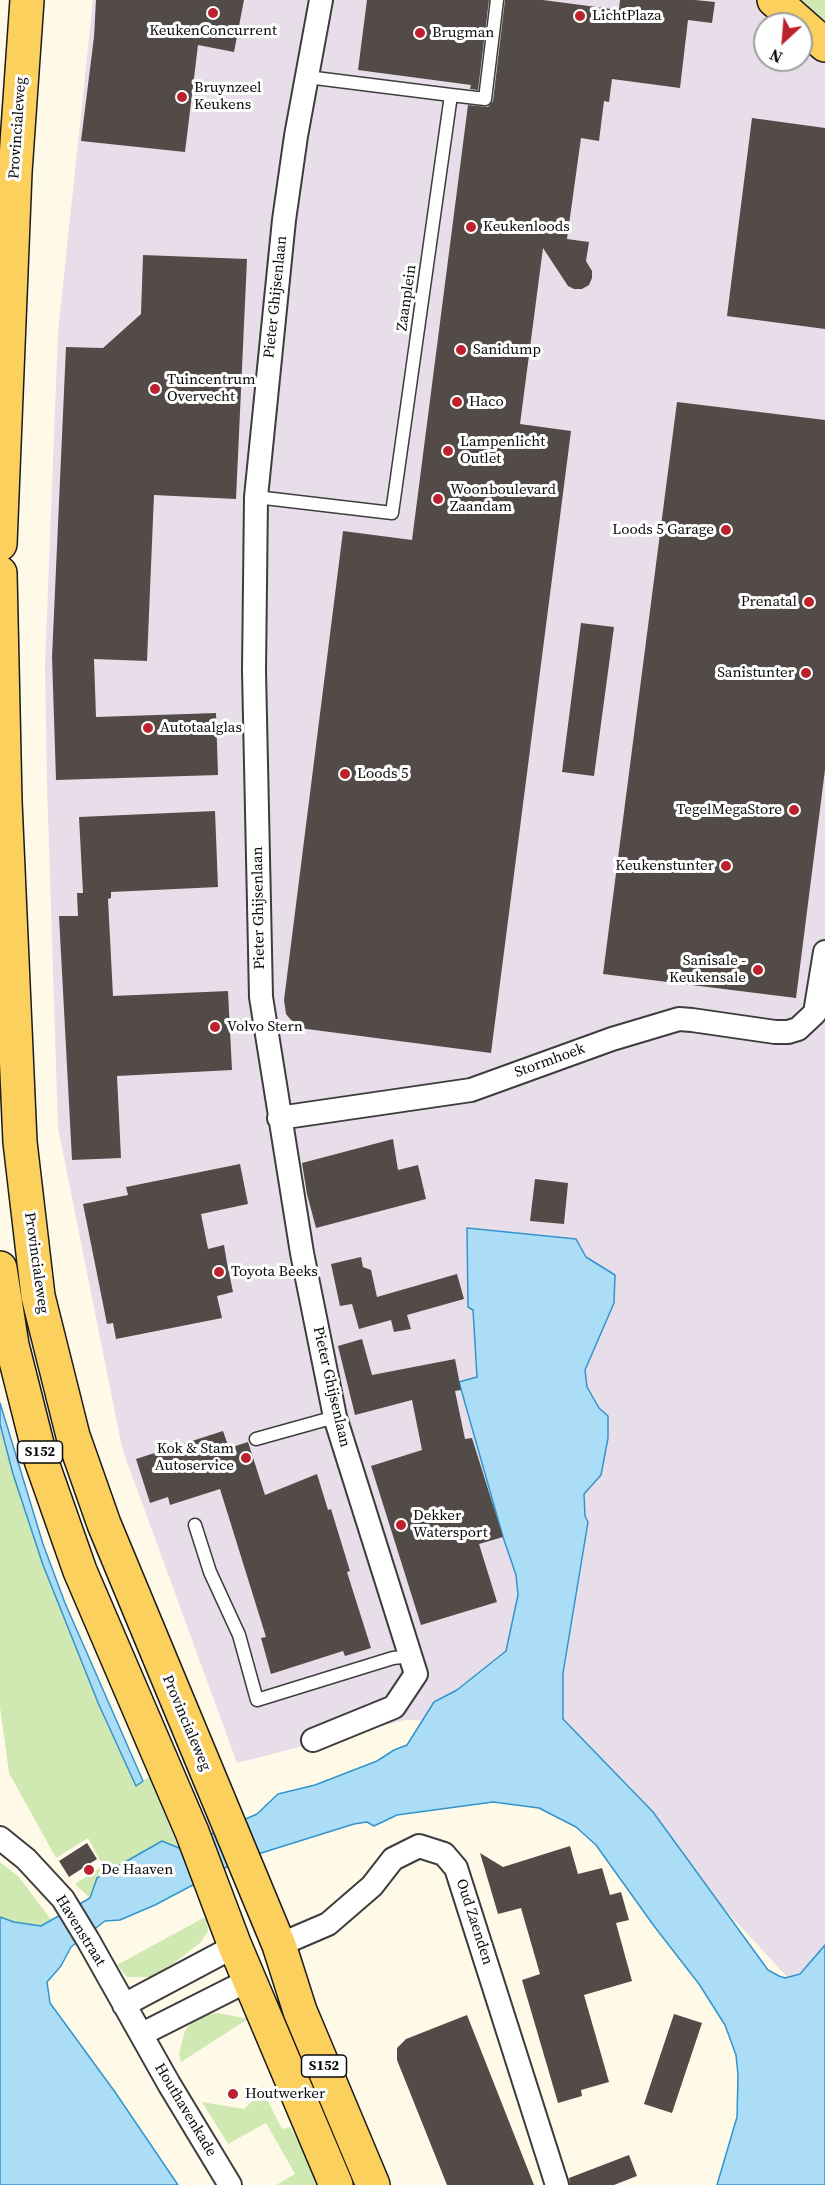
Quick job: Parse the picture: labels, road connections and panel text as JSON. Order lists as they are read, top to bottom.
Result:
{
  "streets": {
    "main road": ["Provincialeweg", "S152"],
    "street": [
      "Pieter Ghijsenlaan",
      "Stormhoek",
      "Oud Zaenden",
      "Havenstraat",
      "Houthavenkade"
    ],
    "lane": ["Zaanplein"]
  },
  "crossings": [
    ["Provincialeweg", "Oud Zaenden"],
    ["Pieter Ghijsenlaan", "Zaanplein"],
    ["Pieter Ghijsenlaan", "Stormhoek"],
    ["Havenstraat", "Houthavenkade"]
  ],
  "places": [
    "KeukenConcurrent",
    "LichtPlaza",
    "Brugman",
    "Bruynzeel Keukens",
    "Keukenloods",
    "Sanidump",
    "Tuincentrum Overvecht",
    "Haco",
    "Lampenlicht Outlet",
    "Woonboulevard Zaandam",
    "Loods 5 Garage",
    "Prenatal",
    "Sanistunter",
    "Autotaalglas",
    "Loods 5",
    "TegelMegaStore",
    "Keukenstunter",
    "Sanisale - Keukensale",
    "Volvo Stern",
    "Toyota Beeks",
    "Kok & Stam Autoservice",
    "Dekker Watersport",
    "De Haaven",
    "Houtwerker"
  ],
  "north": "bottom left"
}
